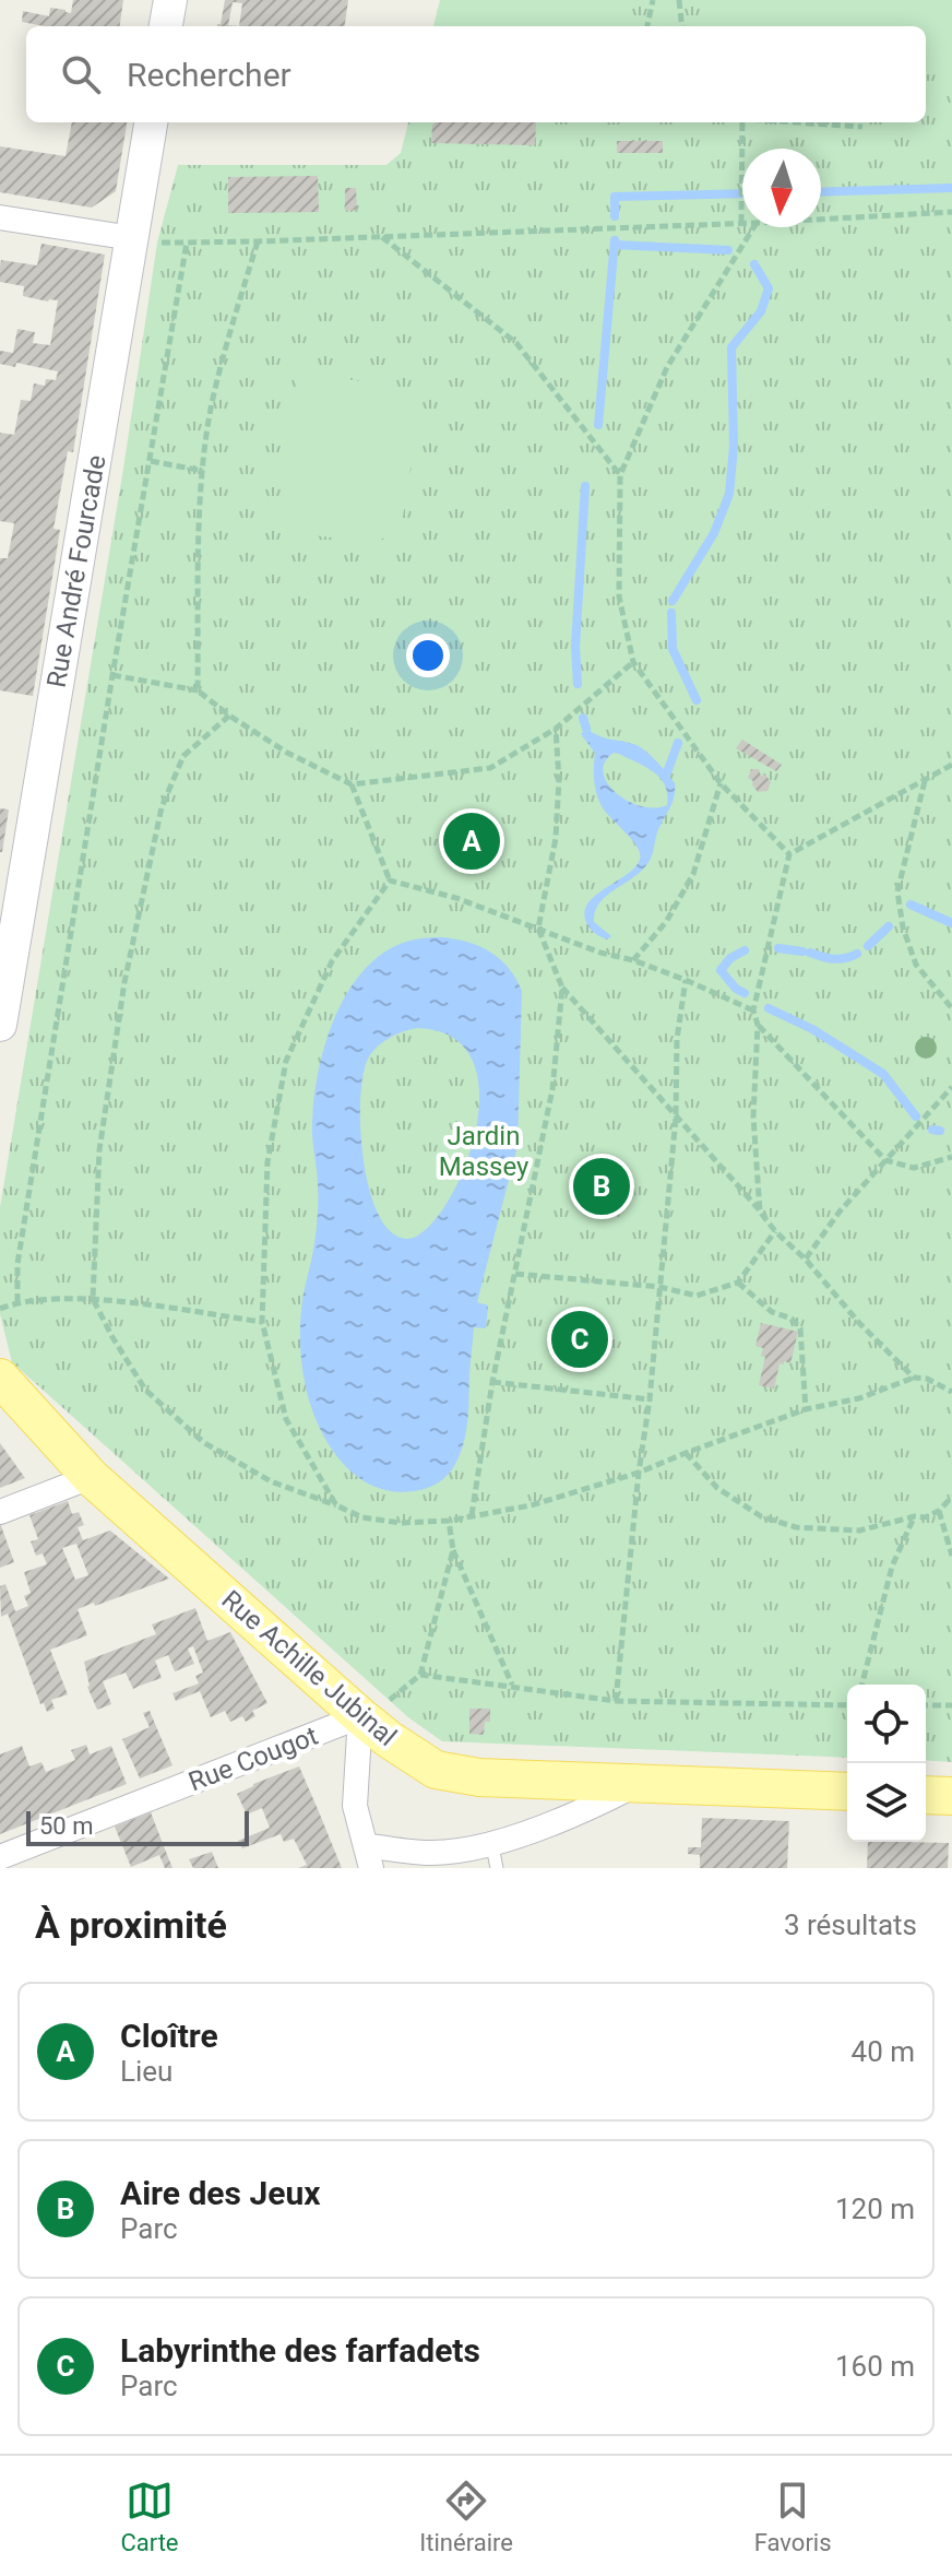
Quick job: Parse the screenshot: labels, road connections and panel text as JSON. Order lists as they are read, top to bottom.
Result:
{
  "streets": {
    "main road": ["Rue Achille Jubinal"],
    "street": ["Rue André Fourcade", "Rue Cougot"]
  },
  "crossings": [
    ["Rue Achille Jubinal", "Rue Cougot"]
  ],
  "parks": ["Jardin Massey"],
  "scale_bar": "50 m",
  "north": "bottom",
  "page": {
    "search": "Rechercher",
    "pins": ["A", "B", "C"],
    "scale": "50 m",
    "heading": ["À proximité", "3 résultats"],
    "list": [
      {
        "mark": "A",
        "name": "Cloître",
        "note": "Lieu",
        "value": "40 m"
      },
      {
        "mark": "B",
        "name": "Aire des Jeux",
        "note": "Parc",
        "value": "120 m"
      },
      {
        "mark": "C",
        "name": "Labyrinthe des farfadets",
        "note": "Parc",
        "value": "160 m"
      }
    ],
    "nav": ["Carte", "Itinéraire", "Favoris"]
  }
}
